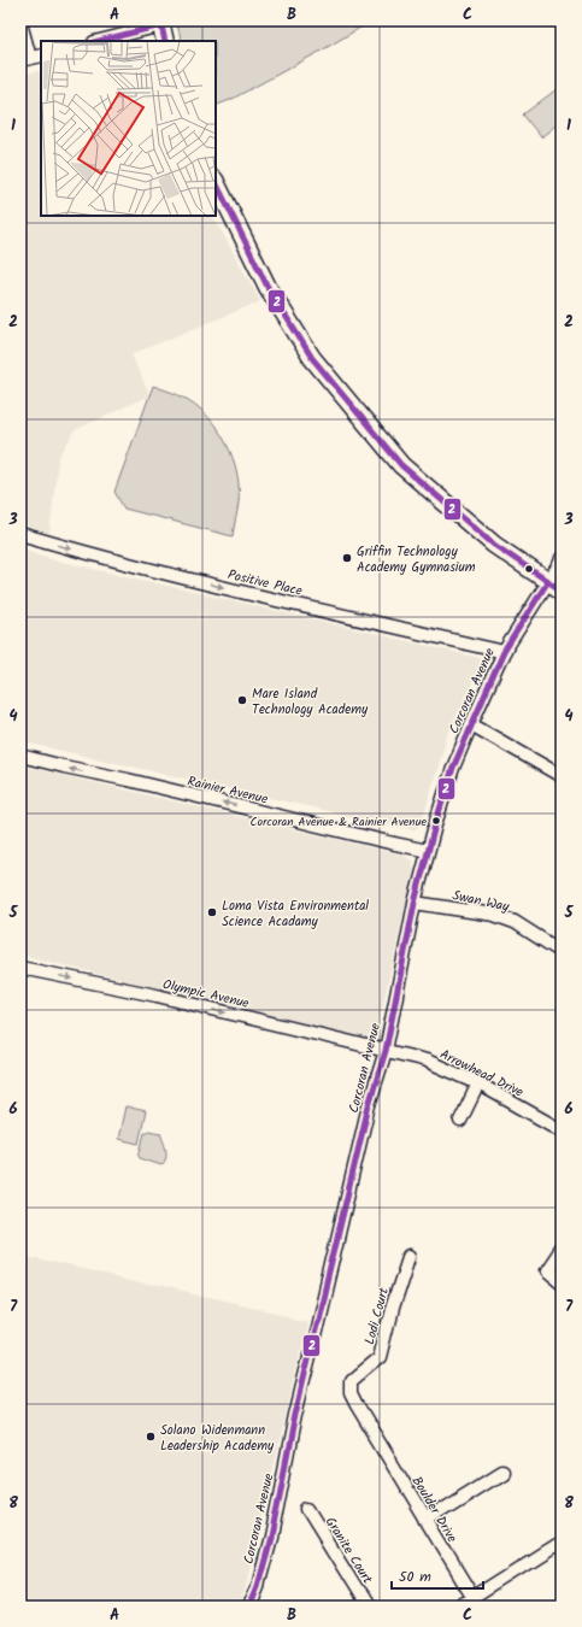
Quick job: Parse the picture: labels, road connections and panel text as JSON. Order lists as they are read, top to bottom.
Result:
{
  "streets": {
    "street": [
      "Positive Place",
      "Corcoran Avenue",
      "Rainier Avenue",
      "Swan Way",
      "Olympic Avenue",
      "Arrowhead Drive",
      "Lodi Court",
      "Boulder Drive",
      "Granite Court"
    ]
  },
  "crossings": [
    ["Positive Place", "Corcoran Avenue"],
    ["Corcoran Avenue", "Rainier Avenue"],
    ["Corcoran Avenue", "Swan Way"],
    ["Corcoran Avenue", "Olympic Avenue"],
    ["Corcoran Avenue", "Arrowhead Drive"],
    ["Olympic Avenue", "Arrowhead Drive"],
    ["Lodi Court", "Boulder Drive"]
  ],
  "one_way": ["Positive Place", "Rainier Avenue", "Olympic Avenue"],
  "places": [
    "Griffin Technology Academy Gymnasium",
    "Mare Island Technology Academy",
    "Corcoran Avenue & Rainier Avenue",
    "Loma Vista Environmental Science Acadamy",
    "Solano Widenmann Leadership Academy"
  ],
  "lines": ["transit line 2"],
  "scale_bar": "50 m",
  "grid": {
    "columns": ["A", "B", "C"],
    "rows": [
      "1",
      "2",
      "3",
      "4",
      "5",
      "6",
      "7",
      "8"
    ]
  }
}
